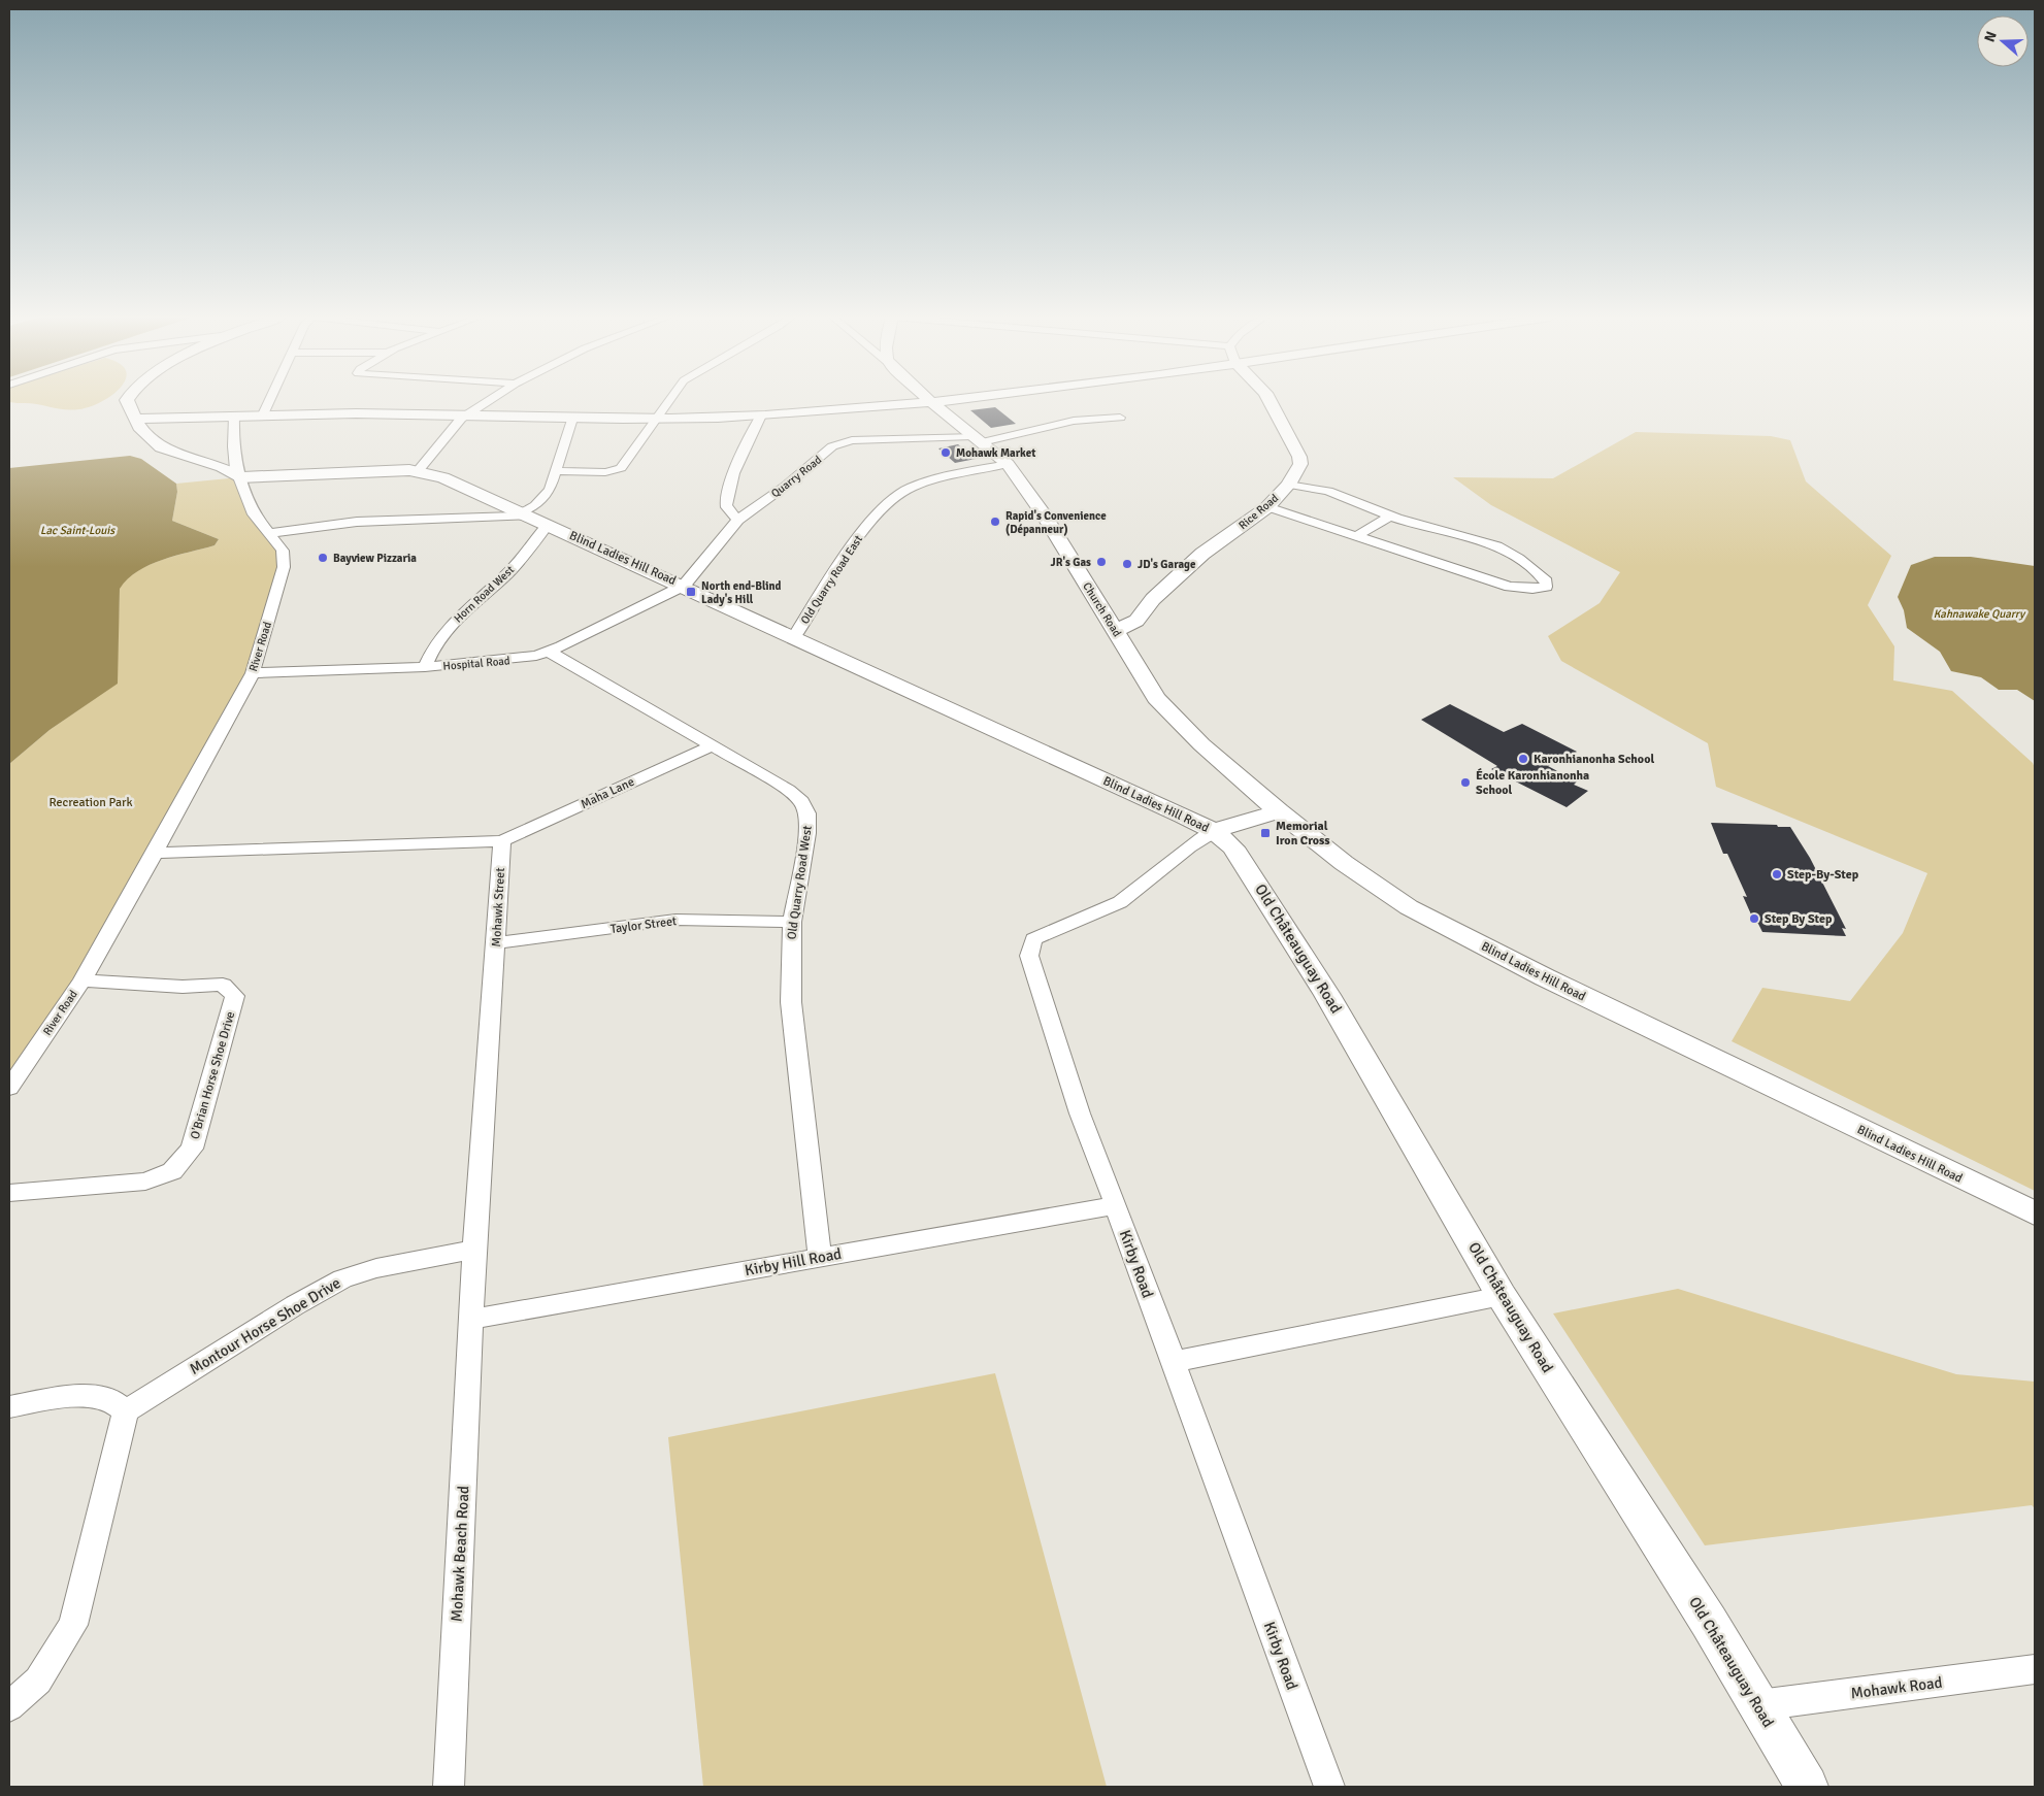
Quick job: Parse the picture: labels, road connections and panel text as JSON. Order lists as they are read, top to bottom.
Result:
{
  "streets": {
    "street": [
      "Quarry Road",
      "Rice Road",
      "Blind Ladies Hill Road",
      "Old Quarry Road East",
      "Horn Road West",
      "Church Road",
      "River Road",
      "Hospital Road",
      "Maha Lane",
      "Old Quarry Road West",
      "Mohawk Street",
      "Taylor Street",
      "Old Châteauguay Road",
      "O'Brian Horse Shoe Drive",
      "Kirby Hill Road",
      "Kirby Road",
      "Montour Horse Shoe Drive",
      "Mohawk Beach Road",
      "Mohawk Road"
    ]
  },
  "crossings": [
    ["Quarry Road", "Blind Ladies Hill Road"],
    ["Quarry Road", "Church Road"],
    ["Quarry Road", "Hospital Road"],
    ["Rice Road", "Church Road"],
    ["Blind Ladies Hill Road", "Old Quarry Road East"],
    ["Blind Ladies Hill Road", "Horn Road West"],
    ["Blind Ladies Hill Road", "Church Road"],
    ["Blind Ladies Hill Road", "River Road"],
    ["Blind Ladies Hill Road", "Hospital Road"],
    ["Blind Ladies Hill Road", "Old Châteauguay Road"],
    ["Blind Ladies Hill Road", "Kirby Road"],
    ["Old Quarry Road East", "Church Road"],
    ["Horn Road West", "Hospital Road"],
    ["River Road", "Hospital Road"],
    ["River Road", "O'Brian Horse Shoe Drive"],
    ["Hospital Road", "Old Quarry Road West"],
    ["Maha Lane", "Old Quarry Road West"],
    ["Maha Lane", "Mohawk Street"],
    ["Old Quarry Road West", "Taylor Street"],
    ["Old Quarry Road West", "Kirby Hill Road"],
    ["Mohawk Street", "Taylor Street"],
    ["Mohawk Street", "Kirby Hill Road"],
    ["Mohawk Street", "Montour Horse Shoe Drive"],
    ["Mohawk Street", "Mohawk Beach Road"],
    ["Old Châteauguay Road", "Kirby Road"],
    ["Old Châteauguay Road", "Mohawk Road"],
    ["Kirby Hill Road", "Kirby Road"],
    ["Kirby Hill Road", "Mohawk Beach Road"]
  ],
  "water": ["Lac Saint-Louis", "Kahnawake Quarry"],
  "parks": ["Recreation Park"],
  "places": {
    "other": [
      "Mohawk Market",
      "Rapid's Convenience (Dépanneur)",
      "Bayview Pizzaria",
      "JR's Gas",
      "JD's Garage",
      "Karonhianonha School",
      "École Karonhianonha School",
      "Step-By-Step",
      "Step By Step"
    ],
    "transit": ["North end-Blind Lady's Hill", "Memorial Iron Cross"]
  },
  "north": "left"
}
